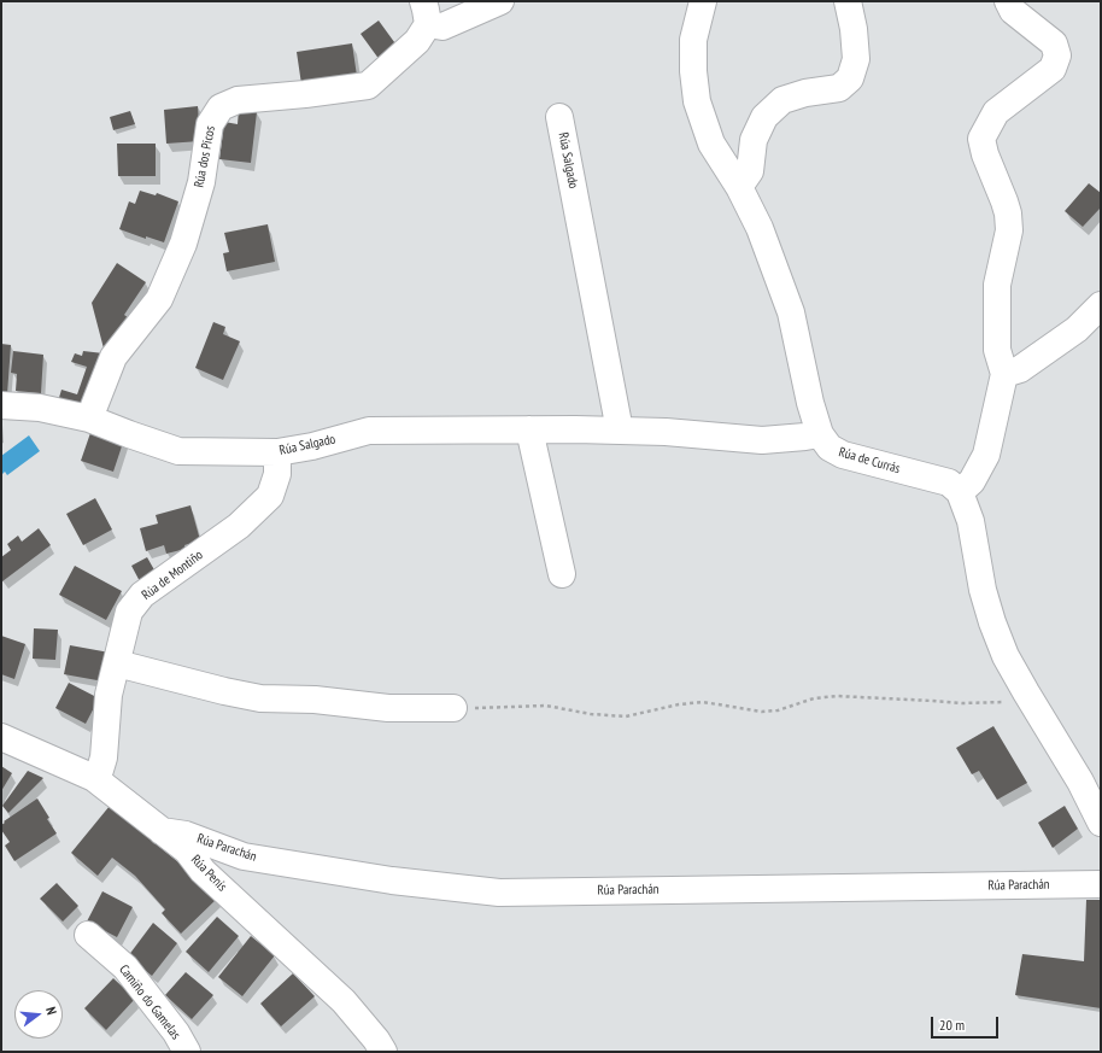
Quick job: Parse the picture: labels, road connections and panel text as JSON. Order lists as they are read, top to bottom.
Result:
{
  "streets": {
    "street": [
      "Rúa dos Picos",
      "Rúa Salgado",
      "Rúa de Currás",
      "Rúa de Montiño",
      "Rúa Parachán",
      "Rúa Penís",
      "Camiño do Gamelas"
    ]
  },
  "crossings": [
    ["Rúa dos Picos", "Rúa Salgado"],
    ["Rúa Salgado", "Rúa de Currás"],
    ["Rúa Salgado", "Rúa de Montiño"],
    ["Rúa de Montiño", "Rúa Penís"],
    ["Rúa Parachán", "Rúa Penís"]
  ],
  "scale_bar": "20 m",
  "north": "right"
}
